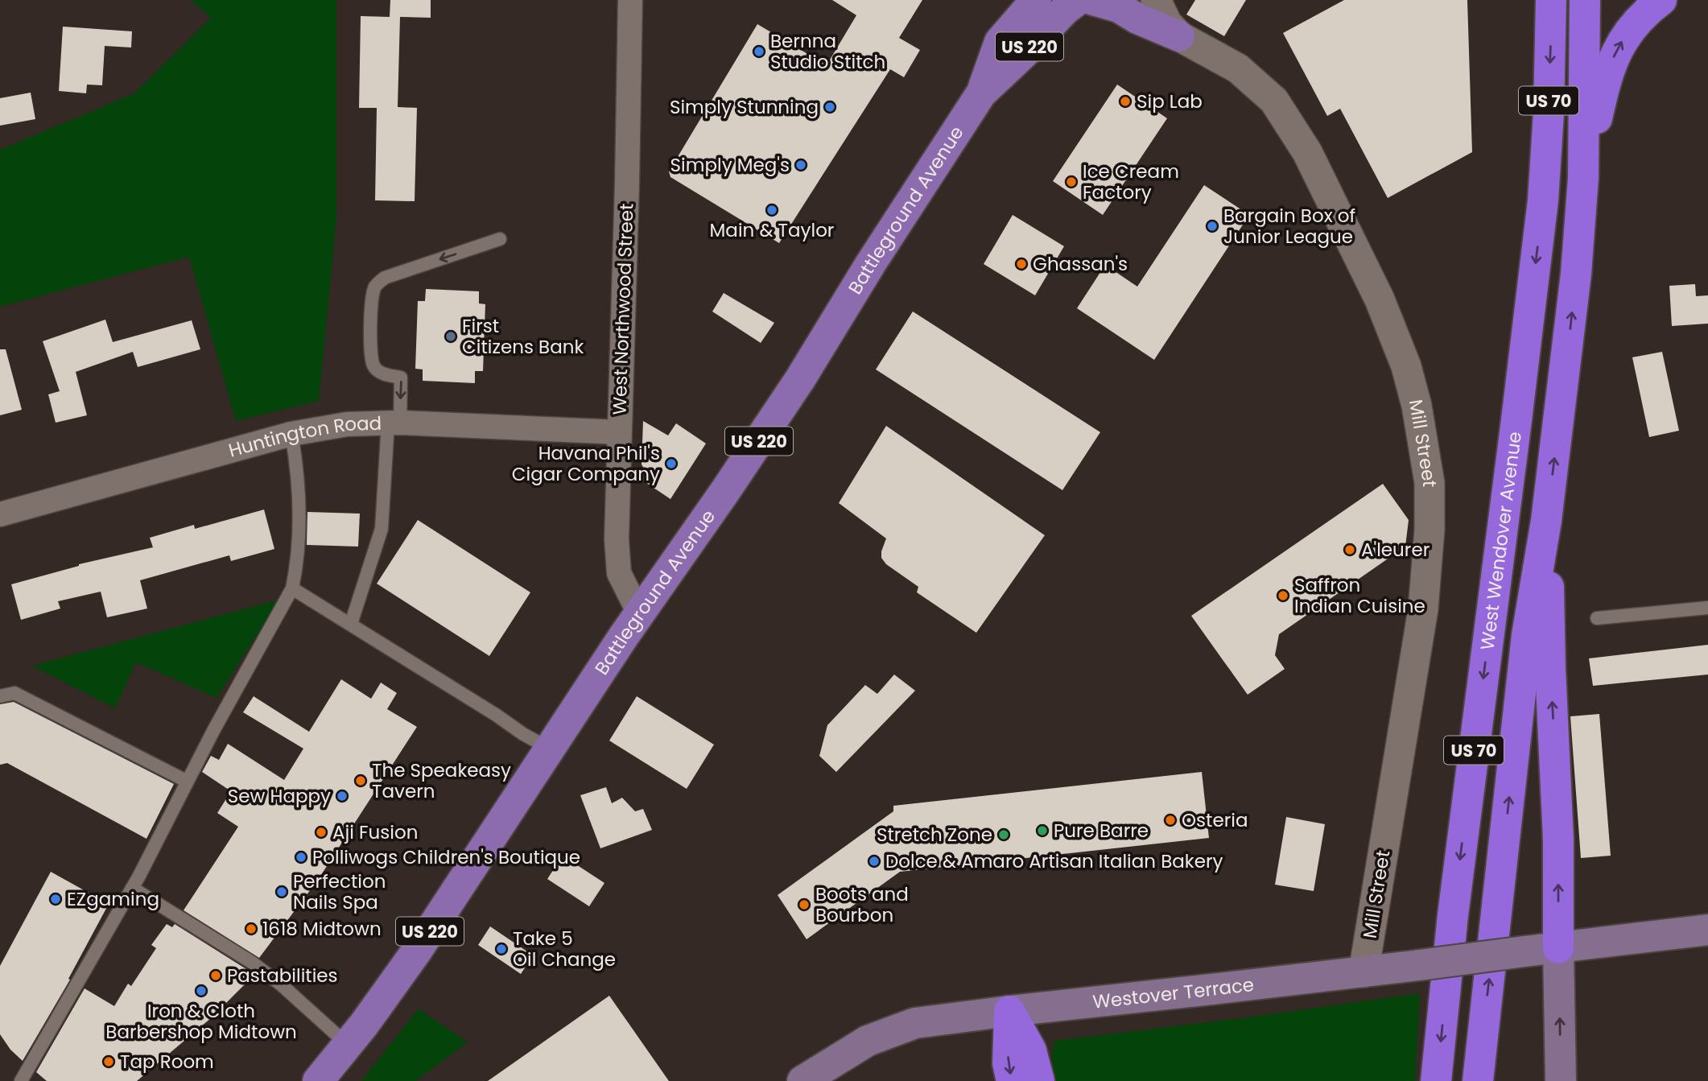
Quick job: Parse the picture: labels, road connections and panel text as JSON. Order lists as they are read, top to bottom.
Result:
{
  "streets": {
    "highway": ["US 70", "West Wendover Avenue"],
    "main road": ["US 220", "Battleground Avenue", "Westover Terrace"],
    "street": ["West Northwood Street", "Huntington Road", "Mill Street"]
  },
  "crossings": [
    ["US 220", "Battleground Avenue"],
    ["Battleground Avenue", "West Northwood Street"],
    ["West Northwood Street", "Huntington Road"],
    ["Mill Street", "Westover Terrace"]
  ],
  "places": [
    "Bernna Studio Stitch",
    "Sip Lab",
    "Simply Stunning",
    "Simply Meg's",
    "Ice Cream Factory",
    "Main & Taylor",
    "Bargain Box of Junior League",
    "Ghassan's",
    "First Citizens Bank",
    "Havana Phil's Cigar Company",
    "A'leurer",
    "Saffron Indian Cuisine",
    "The Speakeasy Tavern",
    "Sew Happy",
    "Osteria",
    "Pure Barre",
    "Aji Fusion",
    "Stretch Zone",
    "Polliwogs Children's Boutique",
    "Dolce & Amaro Artisan Italian Bakery",
    "Perfection Nails Spa",
    "EZgaming",
    "Boots and Bourbon",
    "1618 Midtown",
    "Take 5 Oil Change",
    "Pastabilities",
    "Iron & Cloth Barbershop Midtown",
    "Tap Room"
  ]
}
